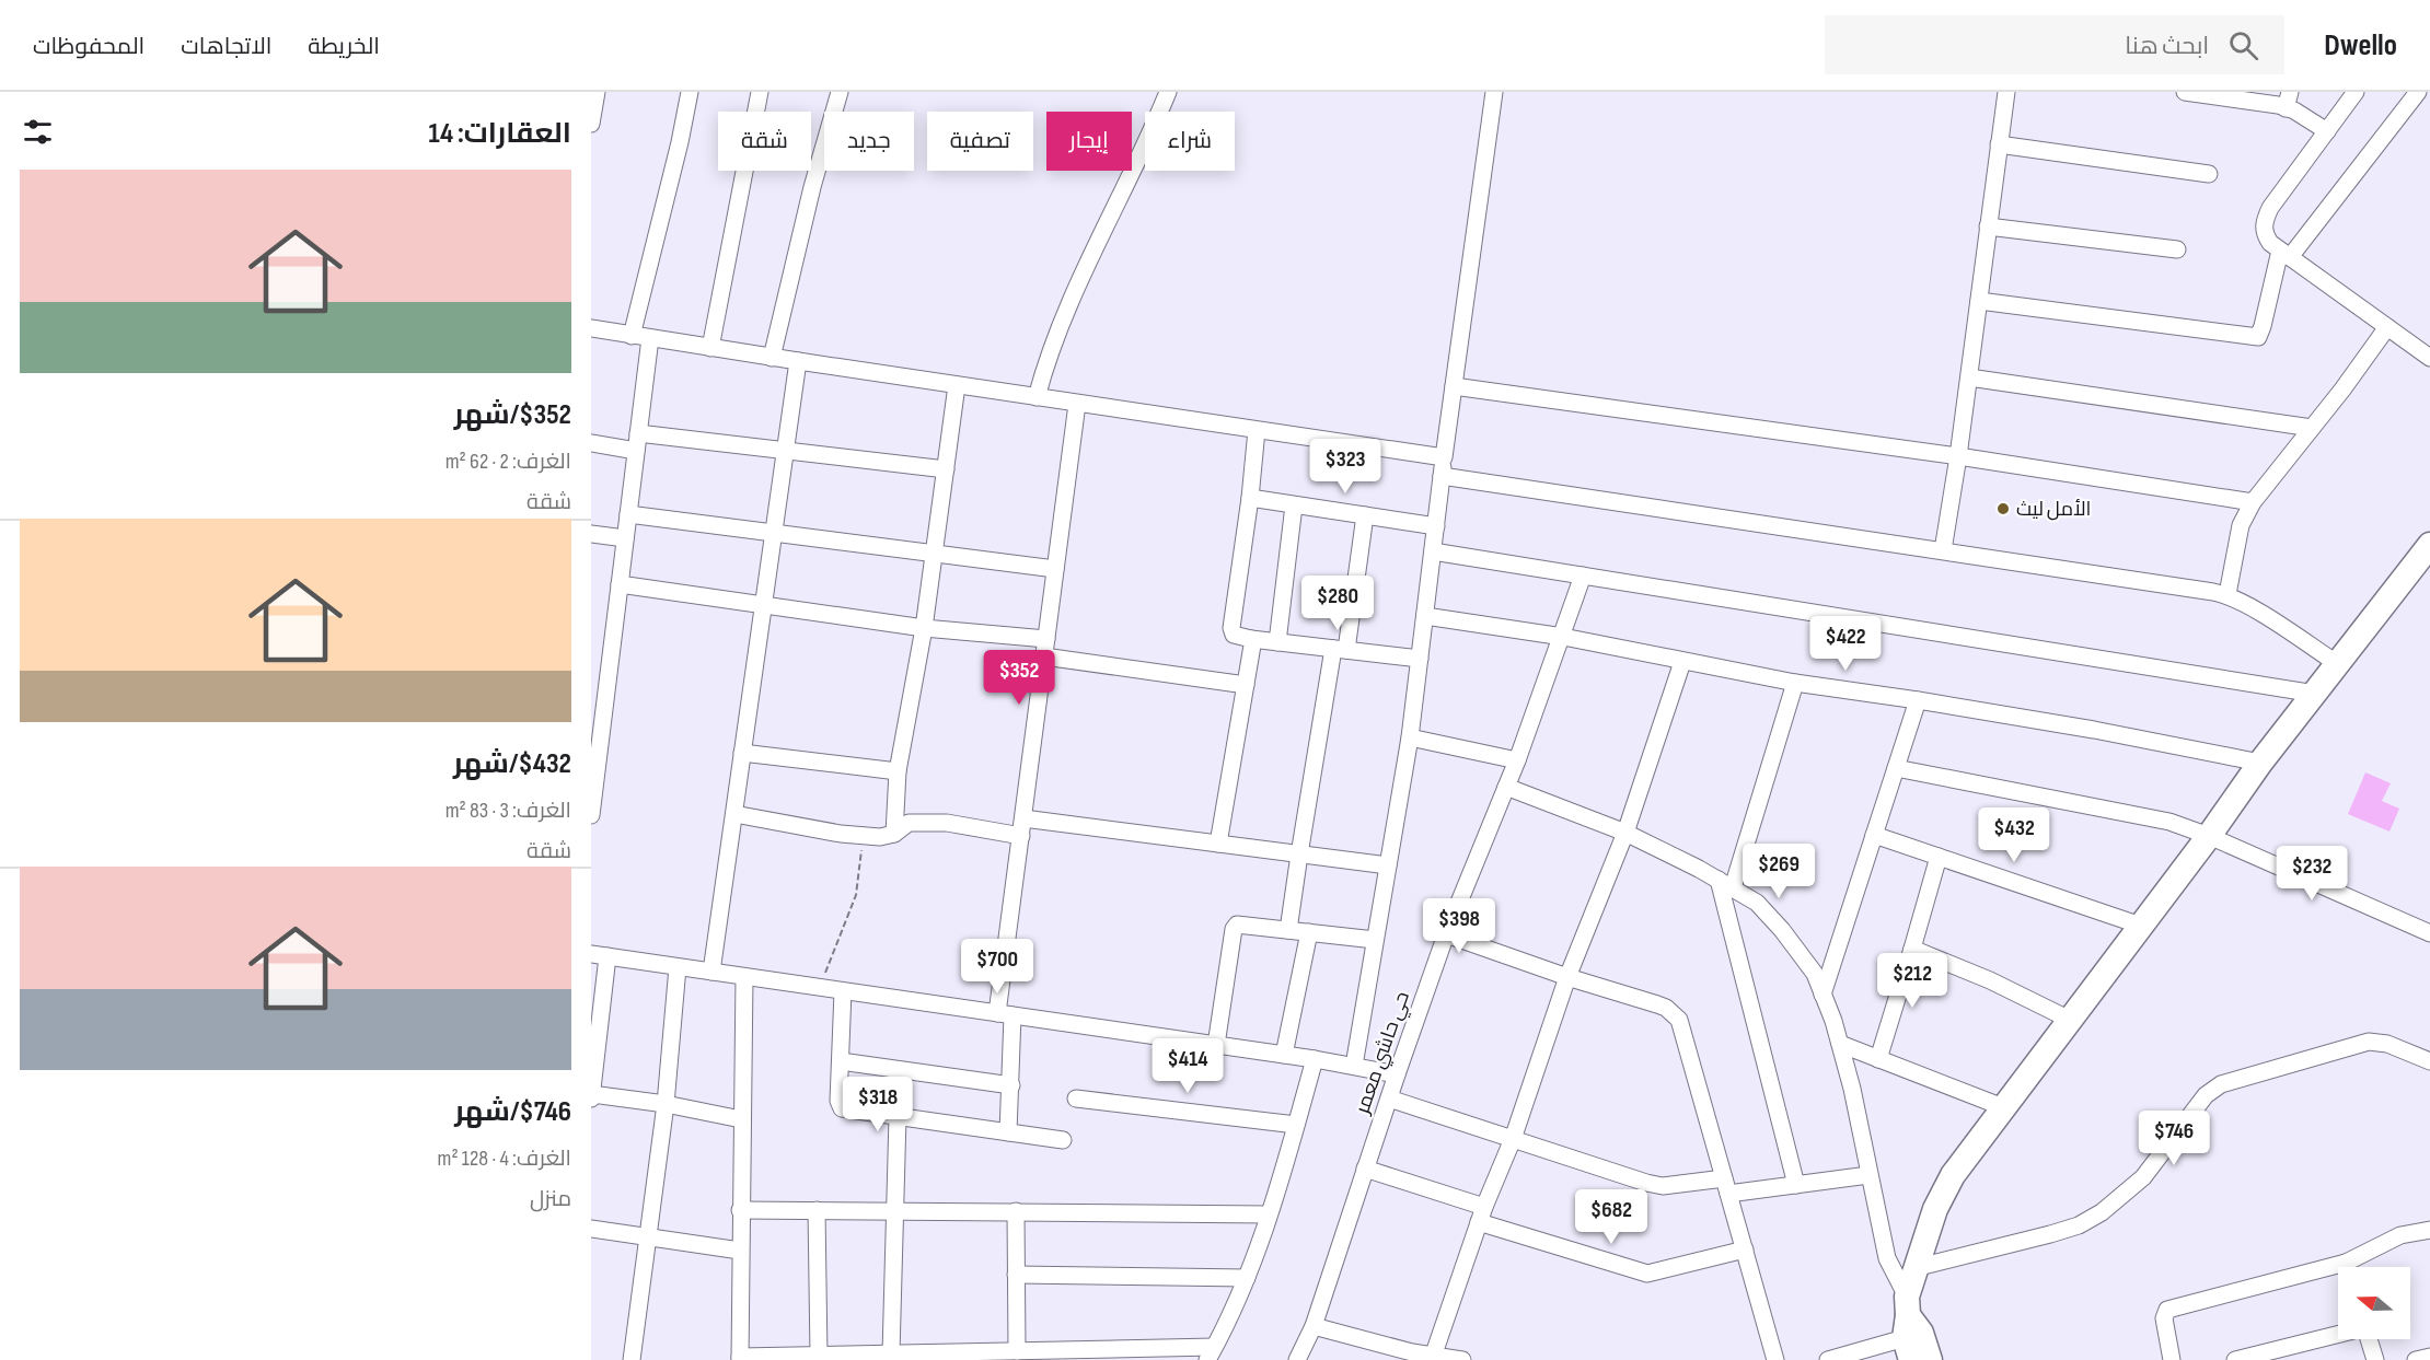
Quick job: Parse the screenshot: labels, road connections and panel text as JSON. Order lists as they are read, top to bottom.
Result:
{
  "streets": {
    "street": ["حي حاشي معمر"]
  },
  "places": ["الأمل ليث"],
  "north": "left",
  "page": {
    "header": "Dwello",
    "search": "ابحث هنا",
    "nav": ["الخريطة", "الاتجاهات", "المحفوظات"],
    "heading": "العقارات: 14",
    "chip": [
      "شراء",
      "إيجار",
      "تصفية",
      "جديد",
      "شقة"
    ],
    "list": [
      {
        "name": "$352/شهر",
        "note": "الغرف: 2 · 62 m² · شقة"
      },
      {
        "name": "$432/شهر",
        "note": "الغرف: 3 · 83 m² · شقة"
      },
      {
        "name": "$746/شهر",
        "note": "الغرف: 4 · 128 m² · منزل"
      }
    ],
    "price": [
      "$323",
      "$280",
      "$422",
      "$352",
      "$432",
      "$269",
      "$232",
      "$398",
      "$700",
      "$212",
      "$414",
      "$318",
      "$746",
      "$682"
    ]
  }
}
